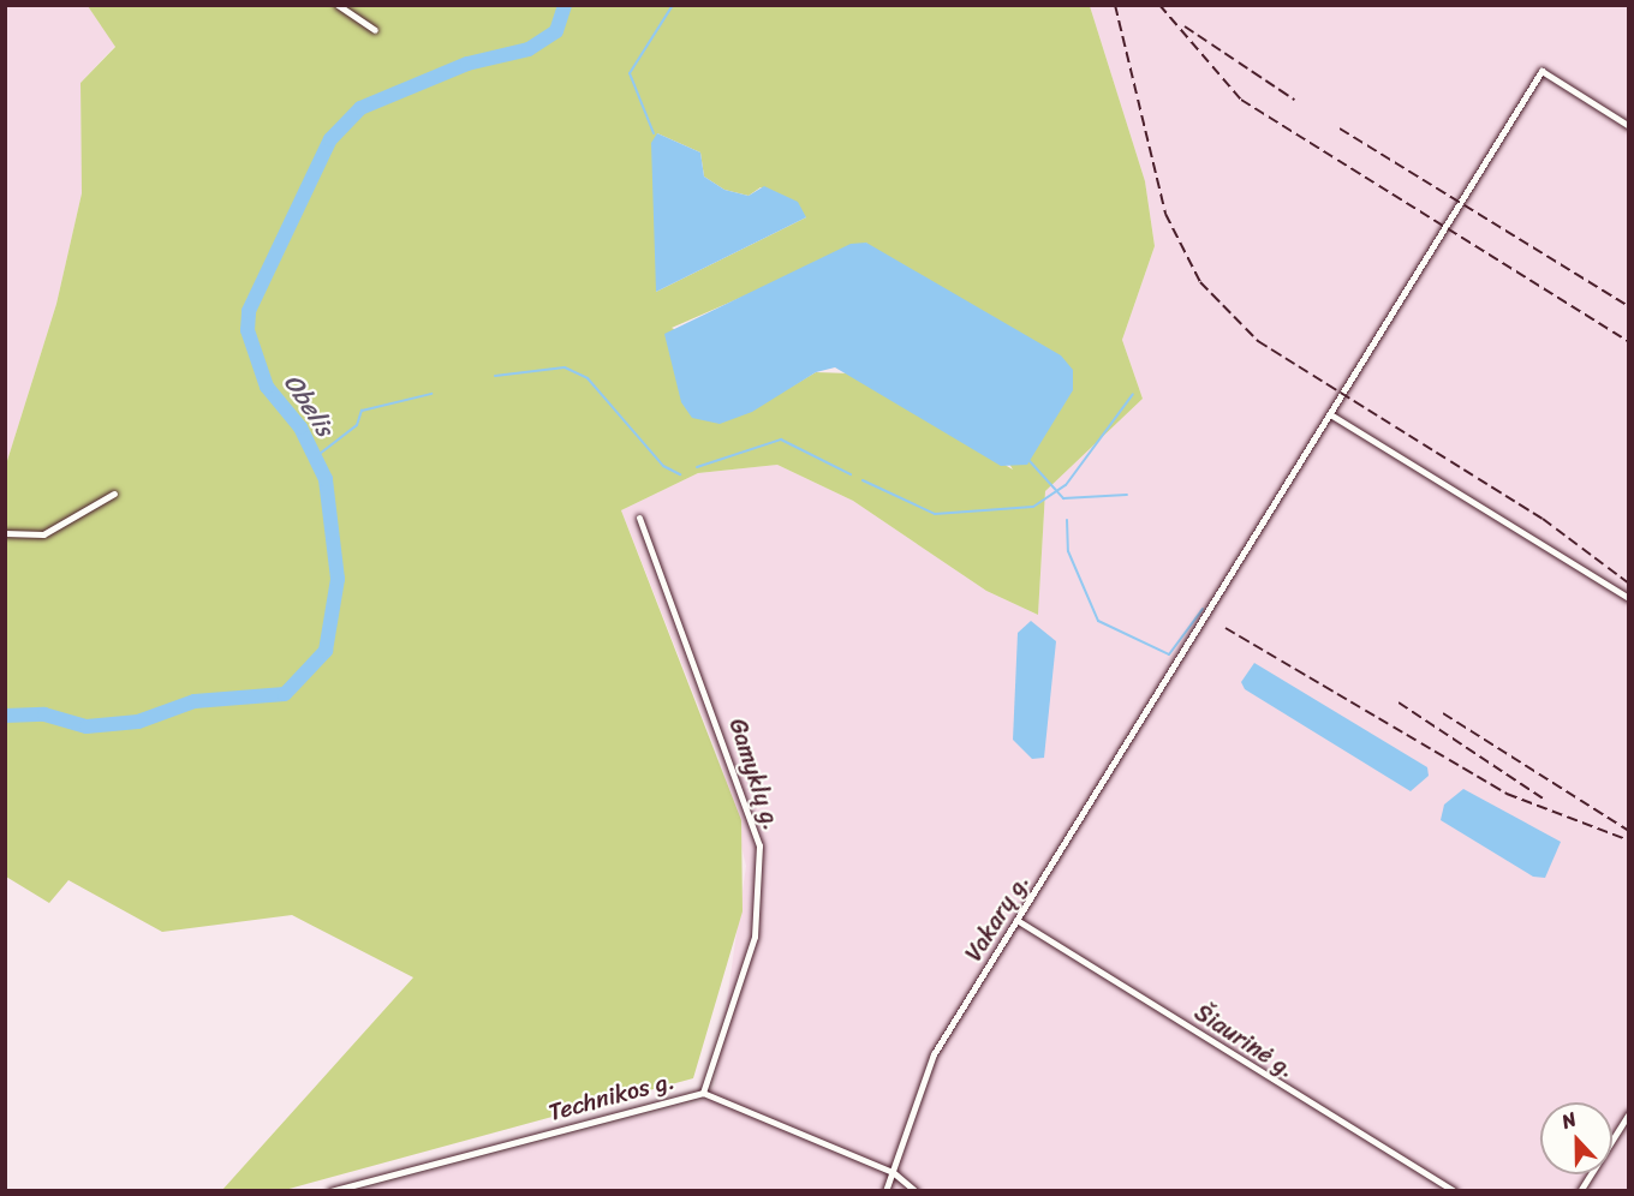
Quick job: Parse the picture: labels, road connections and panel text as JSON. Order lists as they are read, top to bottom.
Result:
{
  "streets": {
    "street": [
      "Gamyklų g.",
      "Vakarų g.",
      "Šiaurinė g.",
      "Technikos g."
    ]
  },
  "crossings": [
    ["Gamyklų g.", "Technikos g."],
    ["Vakarų g.", "Šiaurinė g."],
    ["Vakarų g.", "Technikos g."]
  ],
  "water": ["Obelis"],
  "north": "top"
}
